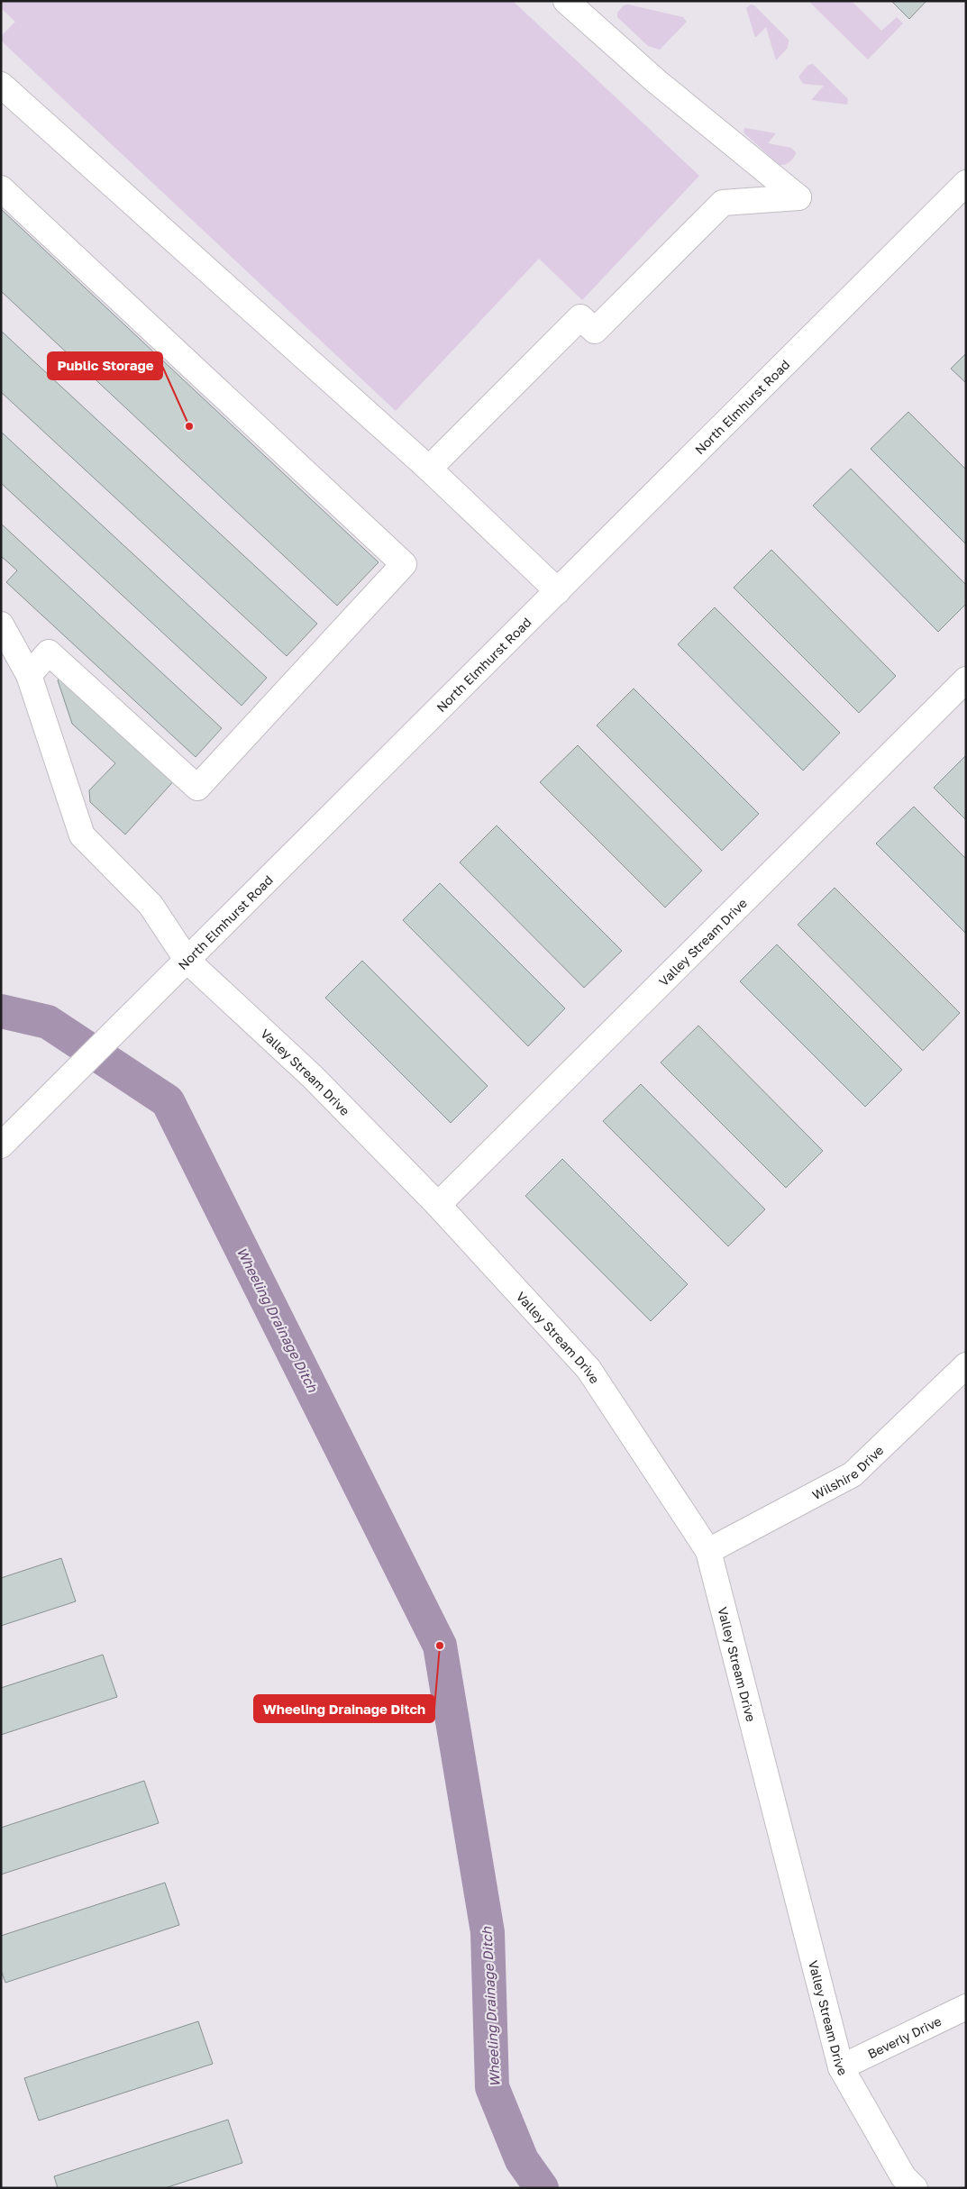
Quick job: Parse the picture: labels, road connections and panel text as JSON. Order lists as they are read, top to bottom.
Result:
{
  "streets": {
    "street": [
      "North Elmhurst Road",
      "Valley Stream Drive",
      "Wilshire Drive",
      "Beverly Drive"
    ]
  },
  "crossings": [
    ["North Elmhurst Road", "Valley Stream Drive"],
    ["Valley Stream Drive", "Wilshire Drive"],
    ["Valley Stream Drive", "Beverly Drive"]
  ],
  "water": ["Wheeling Drainage Ditch"],
  "places": ["Public Storage", "Wheeling Drainage Ditch"]
}
